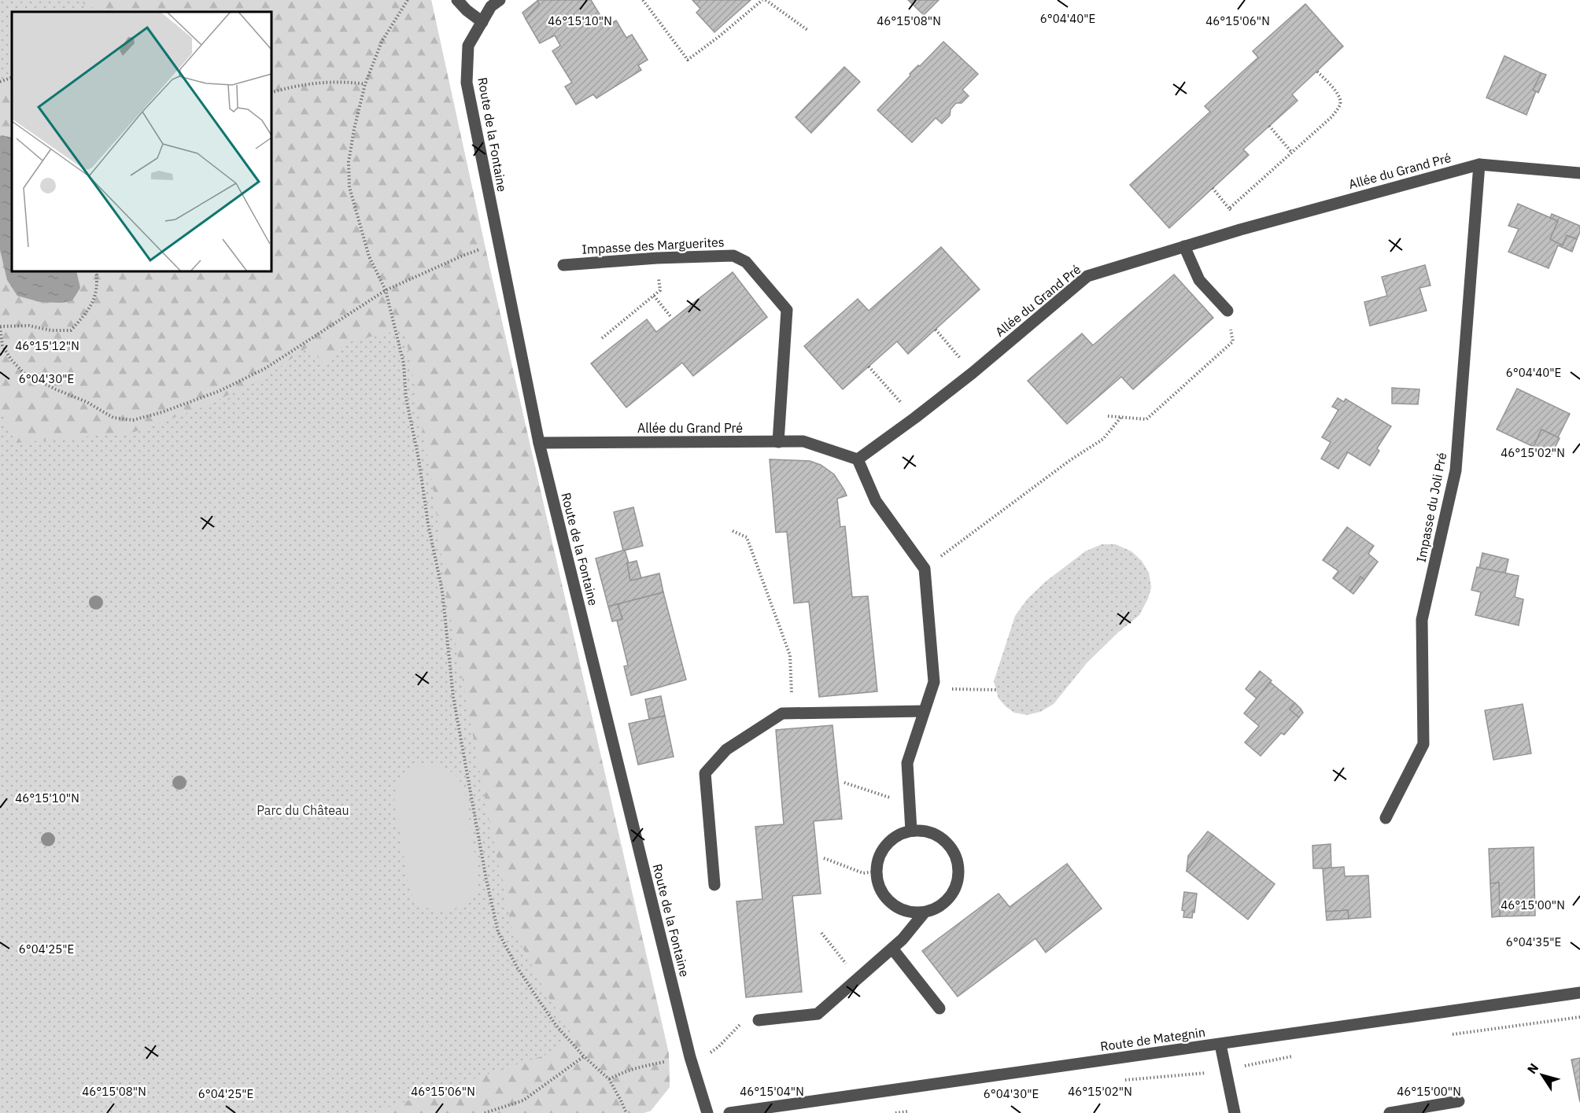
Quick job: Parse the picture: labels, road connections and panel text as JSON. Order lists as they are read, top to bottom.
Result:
{
  "streets": {
    "street": [
      "Route de la Fontaine",
      "Allée du Grand Pré",
      "Impasse des Marguerites",
      "Impasse du Joli Pré",
      "Route de Mategnin"
    ]
  },
  "crossings": [
    ["Route de la Fontaine", "Allée du Grand Pré"],
    ["Allée du Grand Pré", "Impasse des Marguerites"],
    ["Allée du Grand Pré", "Impasse du Joli Pré"]
  ],
  "parks": ["Parc du Château"],
  "north": "top left",
  "coordinates": [
    "6°04'40\"E",
    "46°15'10\"N",
    "46°15'08\"N",
    "46°15'06\"N",
    "46°15'12\"N",
    "6°04'30\"E",
    "46°15'02\"N",
    "46°15'00\"N",
    "6°04'35\"E",
    "6°04'25\"E",
    "46°15'04\"N"
  ]
}
